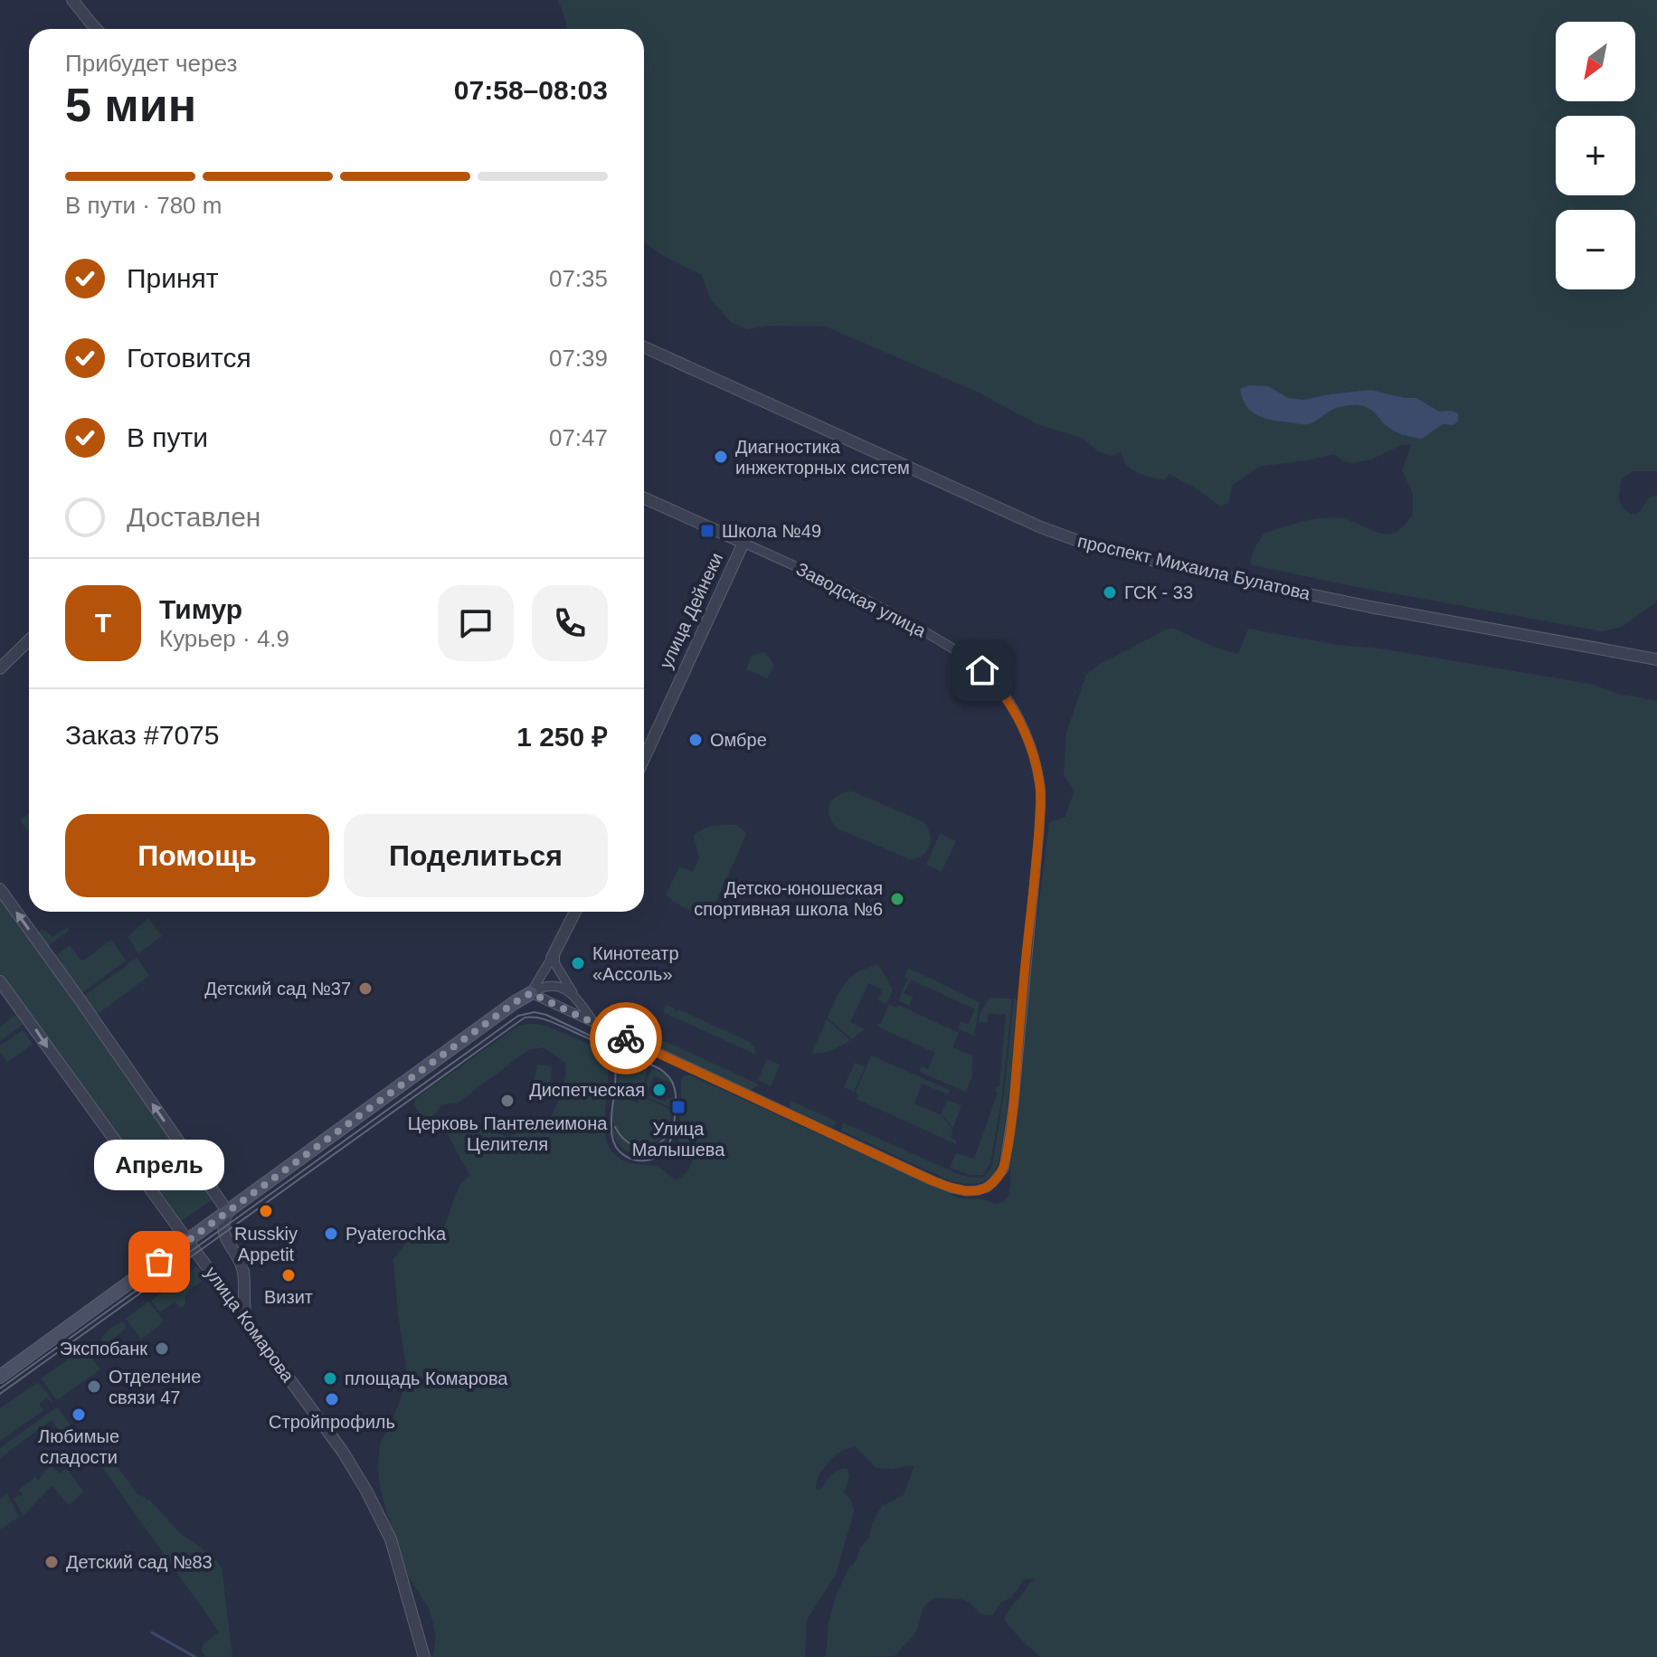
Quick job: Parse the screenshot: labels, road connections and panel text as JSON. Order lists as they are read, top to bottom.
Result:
{
  "streets": {
    "street": [
      "проспект Михаила Булатова",
      "Заводская улица",
      "улица Дейнеки",
      "улица Комарова"
    ]
  },
  "crossings": [
    ["Заводская улица", "улица Дейнеки"]
  ],
  "places": {
    "other": [
      "Диагностика инжекторных систем",
      "ГСК - 33",
      "Омбре",
      "Детско-юношеская спортивная школа №6",
      "Кинотеатр «Ассоль»",
      "Детский сад №37",
      "Диспетческая",
      "Церковь Пантелеимона Целителя",
      "Russkiy Appetit",
      "Pyaterochka",
      "Апрель",
      "Визит",
      "Экспобанк",
      "площадь Комарова",
      "Отделение связи 47",
      "Стройпрофиль",
      "Любимые сладости",
      "Детский сад №83"
    ],
    "transit": ["Школа №49", "Улица Малышева"]
  },
  "north": "bottom left",
  "page": {
    "map_buttons": ["+", "−"],
    "heading": ["5 мин", "Прибудет через", "07:58–08:03"],
    "panel": [
      "Тимур",
      "Курьер · 4.9",
      "Заказ #7075",
      "1 250 ₽"
    ],
    "bar": "В пути · 780 m",
    "list": [
      ["Принят", "07:35"],
      ["Готовится", "07:39"],
      ["В пути", "07:47"],
      "Доставлен"
    ],
    "round": "Т",
    "buttons": ["Помощь", "Поделиться"],
    "bubble": "Апрель"
  }
}
